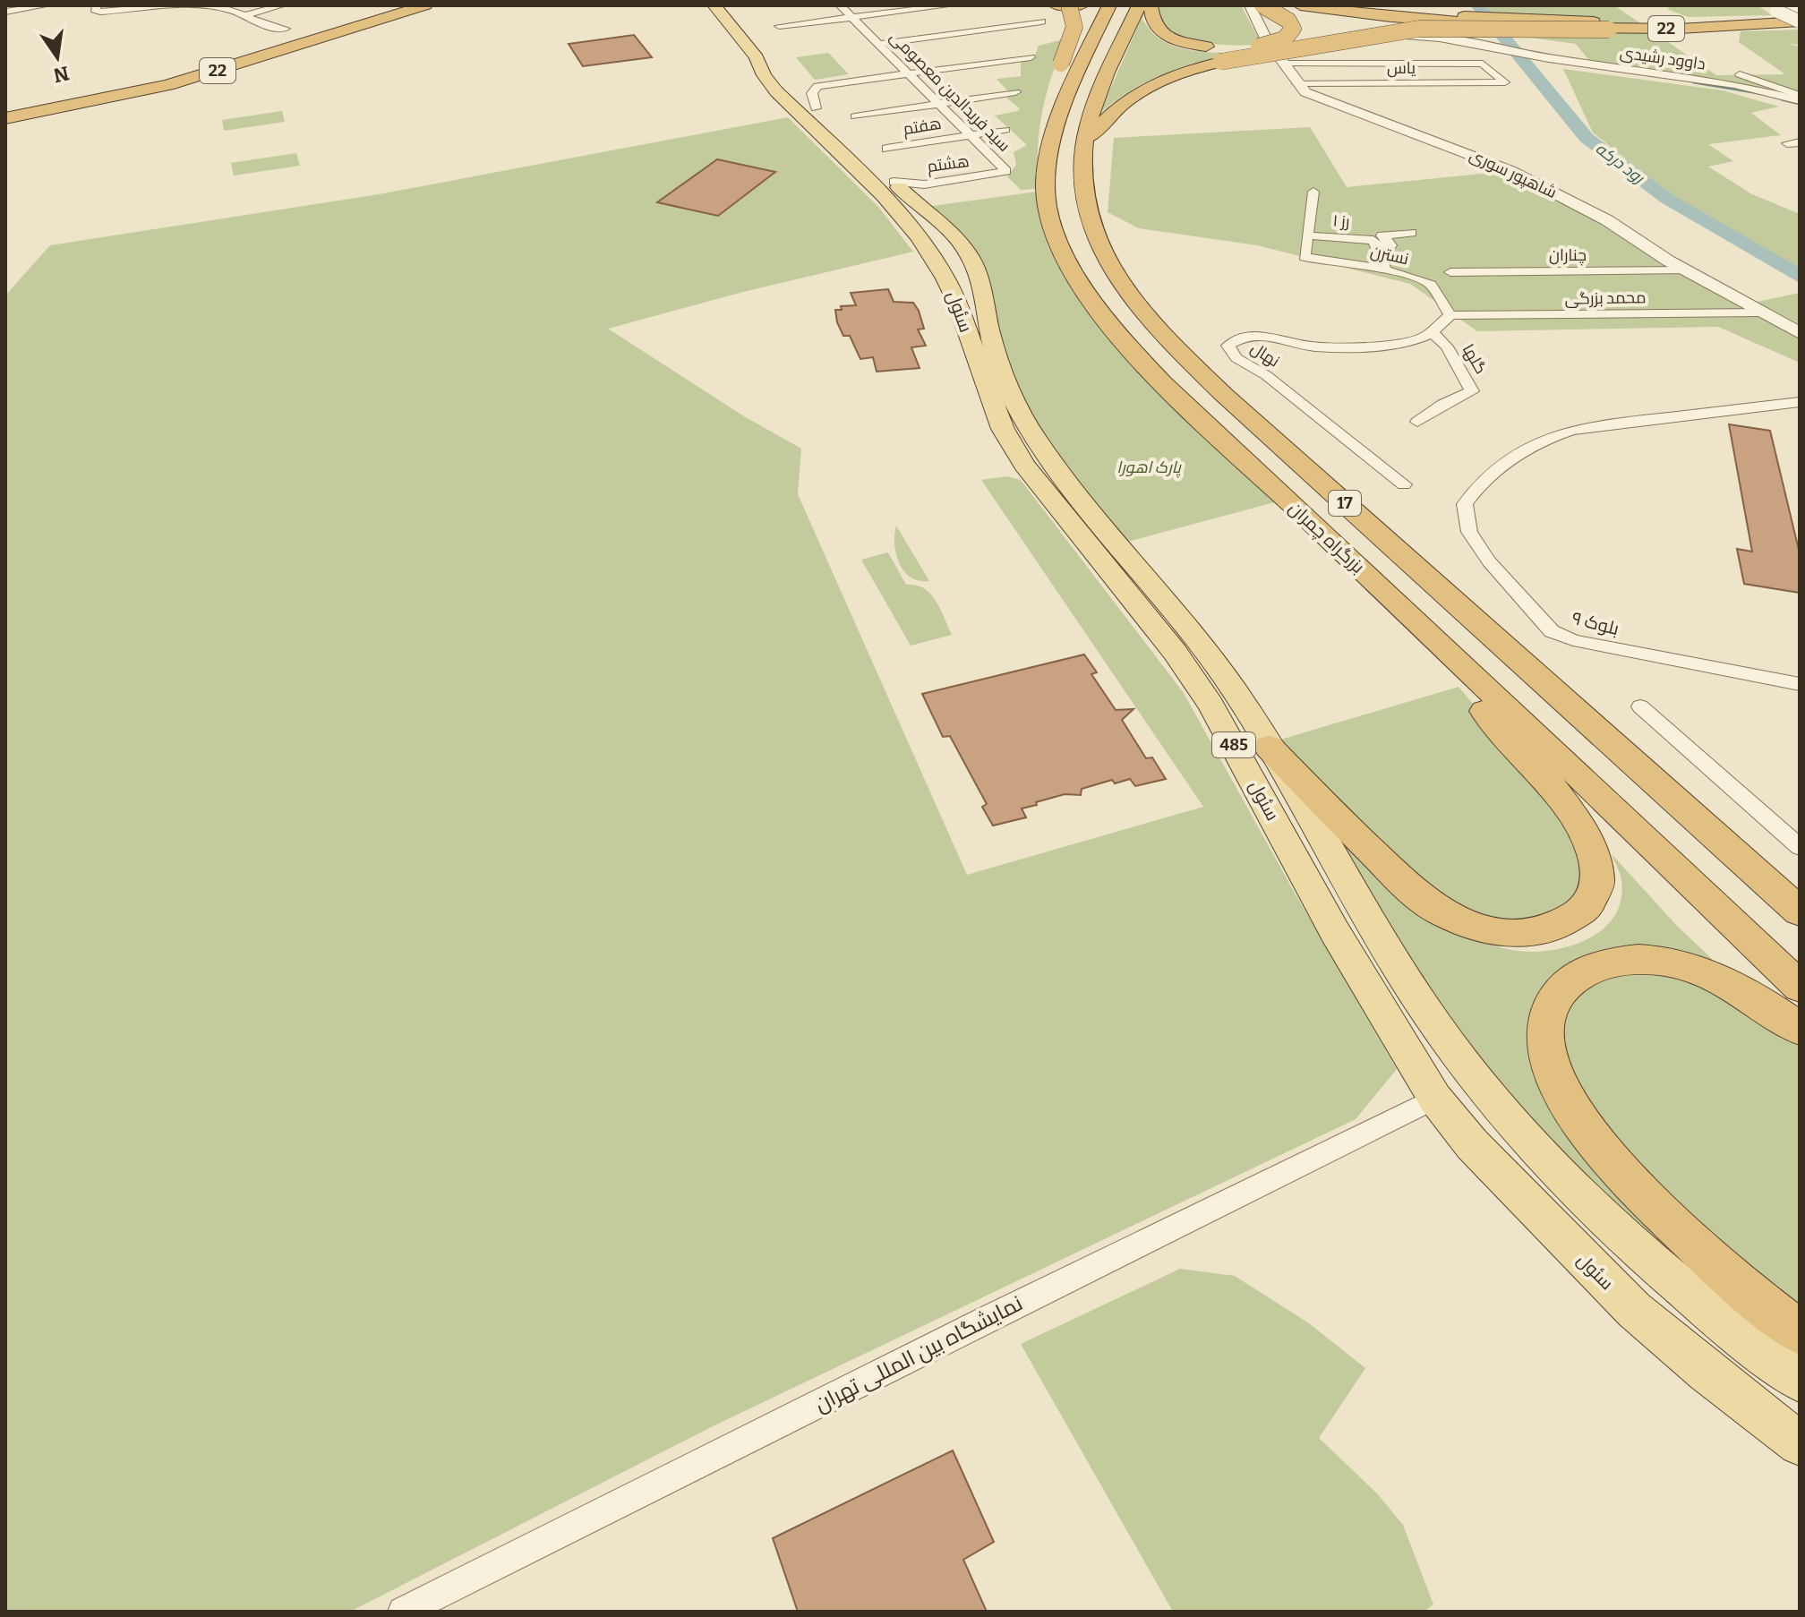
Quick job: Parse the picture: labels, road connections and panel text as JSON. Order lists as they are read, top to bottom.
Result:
{
  "streets": {
    "highway": ["22", "17", "بزرگراه چمران"],
    "main road": ["سئول", "485"],
    "street": [
      "داوود رشیدی",
      "یاس",
      "سید فریدالدین معصومی",
      "هفتم",
      "هشتم",
      "شاهپور سوری",
      "رز ۱",
      "نسترن",
      "چناران",
      "محمد بزرگی",
      "نهال",
      "گلها",
      "بلوک ۹",
      "نمایشگاه بین المللی تهران"
    ]
  },
  "crossings": [
    ["داوود رشیدی", "یاس"],
    ["داوود رشیدی", "شاهپور سوری"],
    ["یاس", "شاهپور سوری"],
    ["سید فریدالدین معصومی", "هفتم"],
    ["سید فریدالدین معصومی", "هشتم"],
    ["هشتم", "سئول"],
    ["شاهپور سوری", "چناران"],
    ["شاهپور سوری", "محمد بزرگی"],
    ["رز ۱", "نسترن"],
    ["نسترن", "محمد بزرگی"],
    ["نسترن", "نهال"],
    ["محمد بزرگی", "نهال"],
    ["سئول", "نمایشگاه بین المللی تهران"],
    ["نهال", "گلها"]
  ],
  "water": ["رود درکه"],
  "parks": ["پارک اهورا"],
  "north": "bottom"
}
